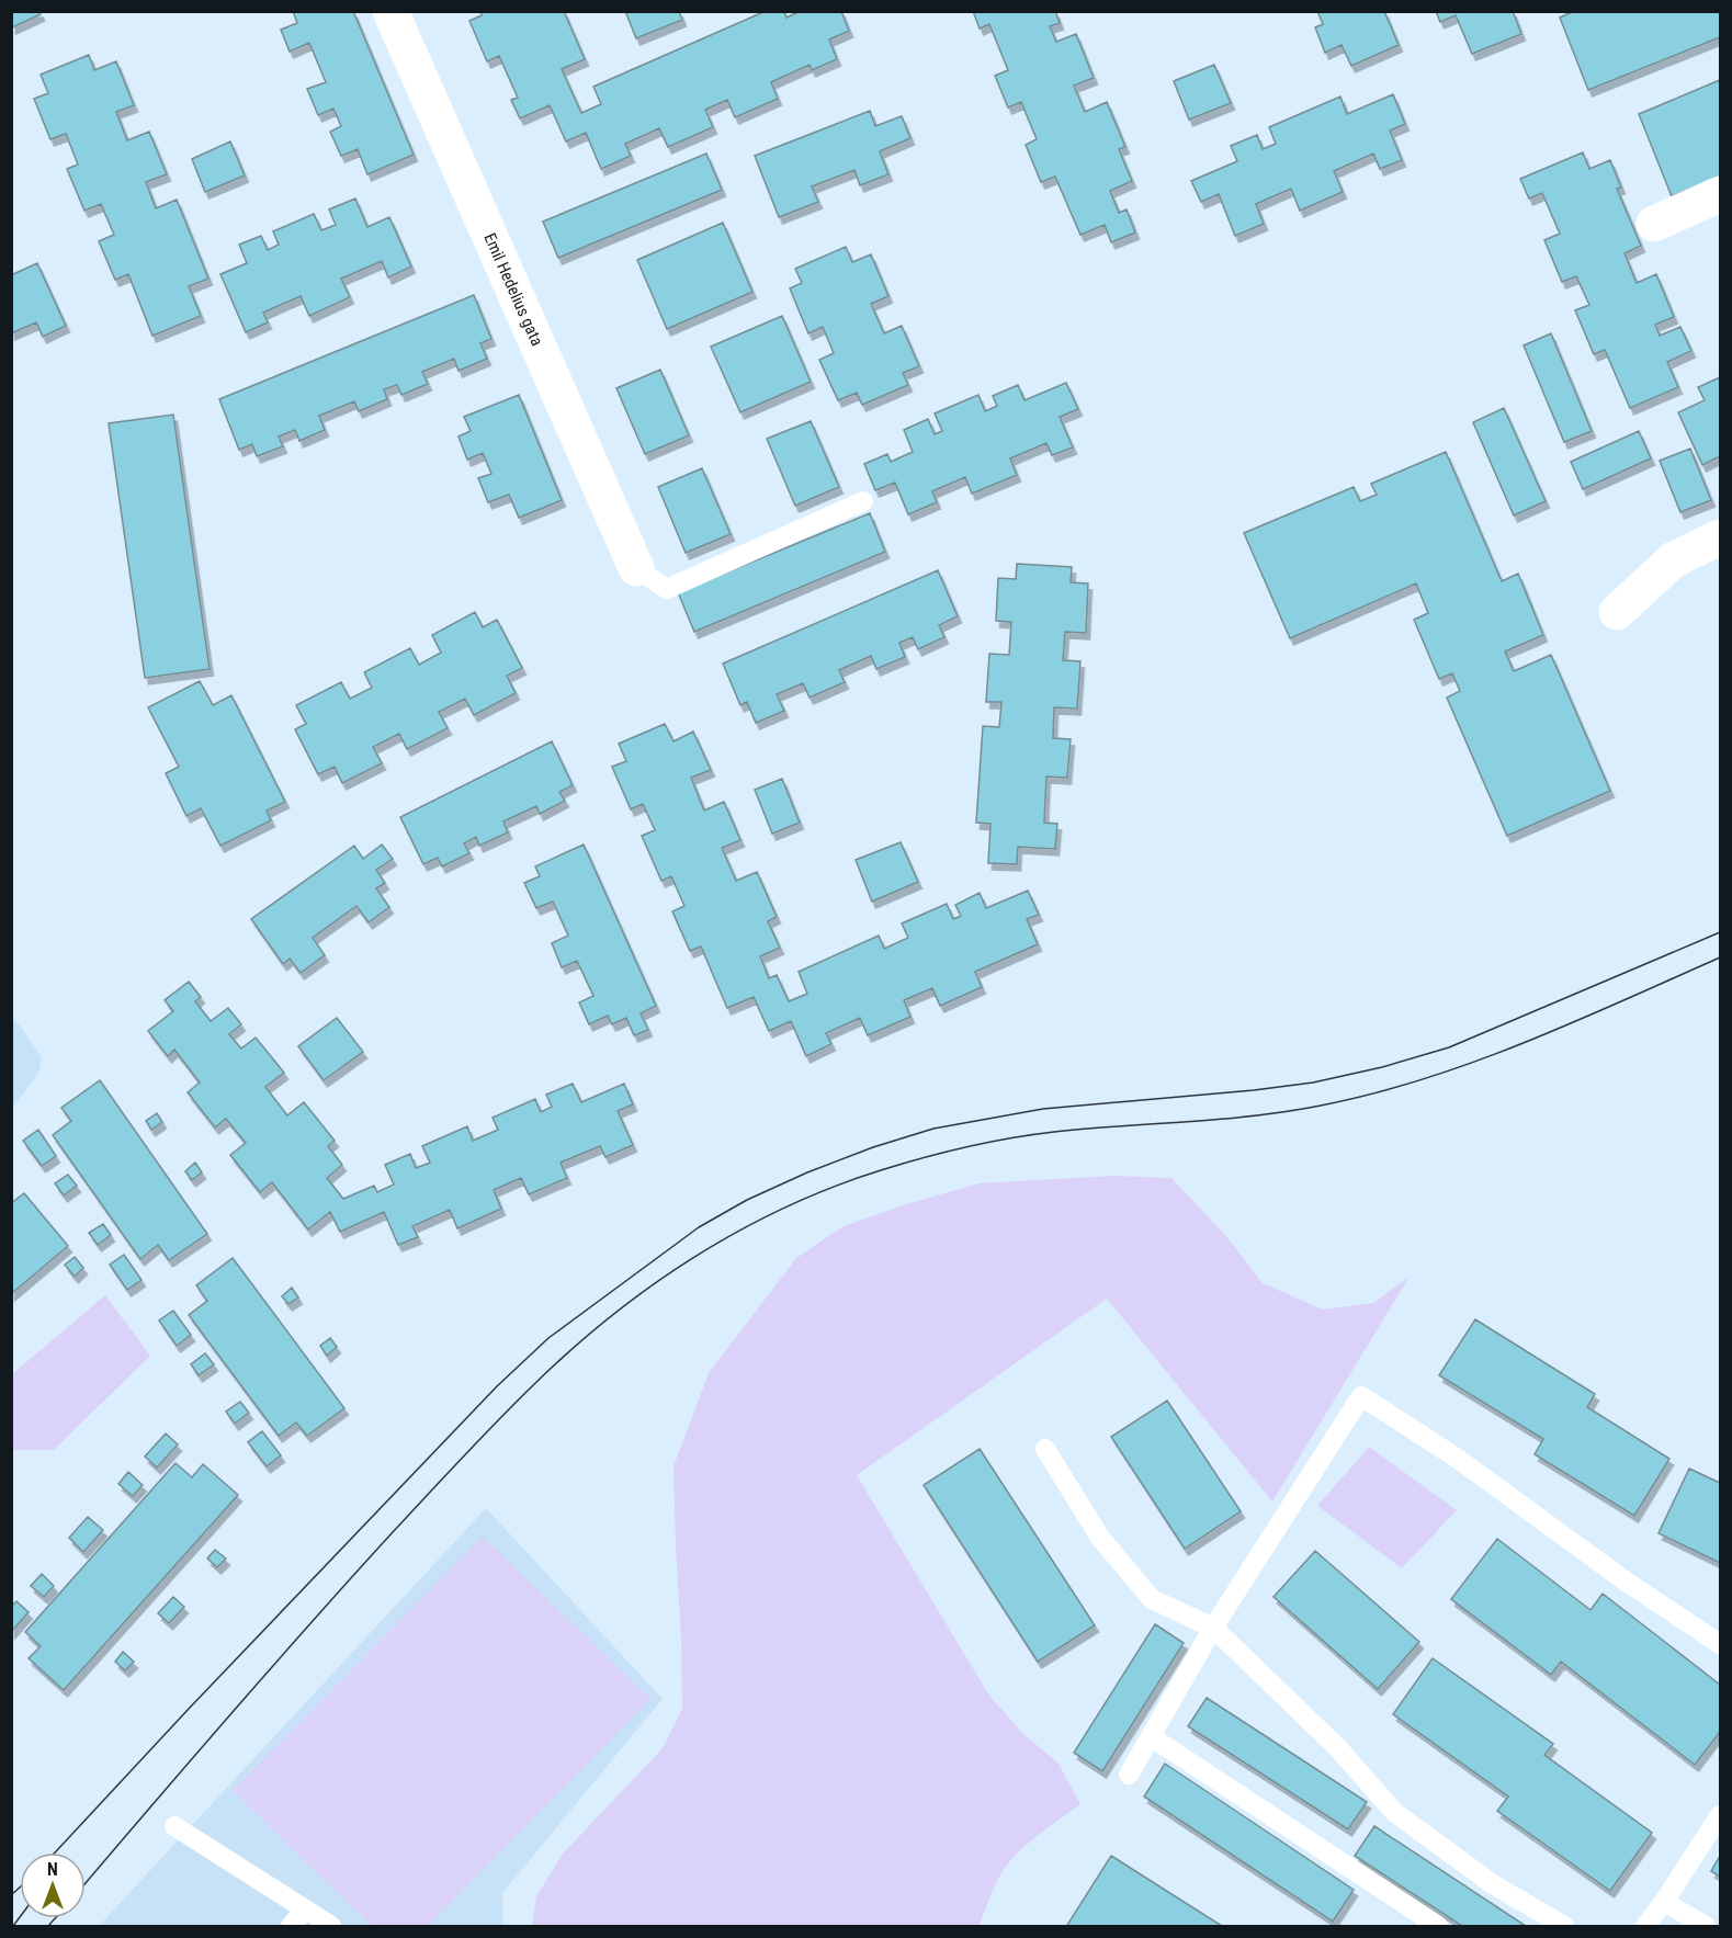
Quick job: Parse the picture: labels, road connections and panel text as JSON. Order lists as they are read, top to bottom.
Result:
{
  "streets": {
    "street": ["Emil Hedelius gata"]
  },
  "north": "top"
}
